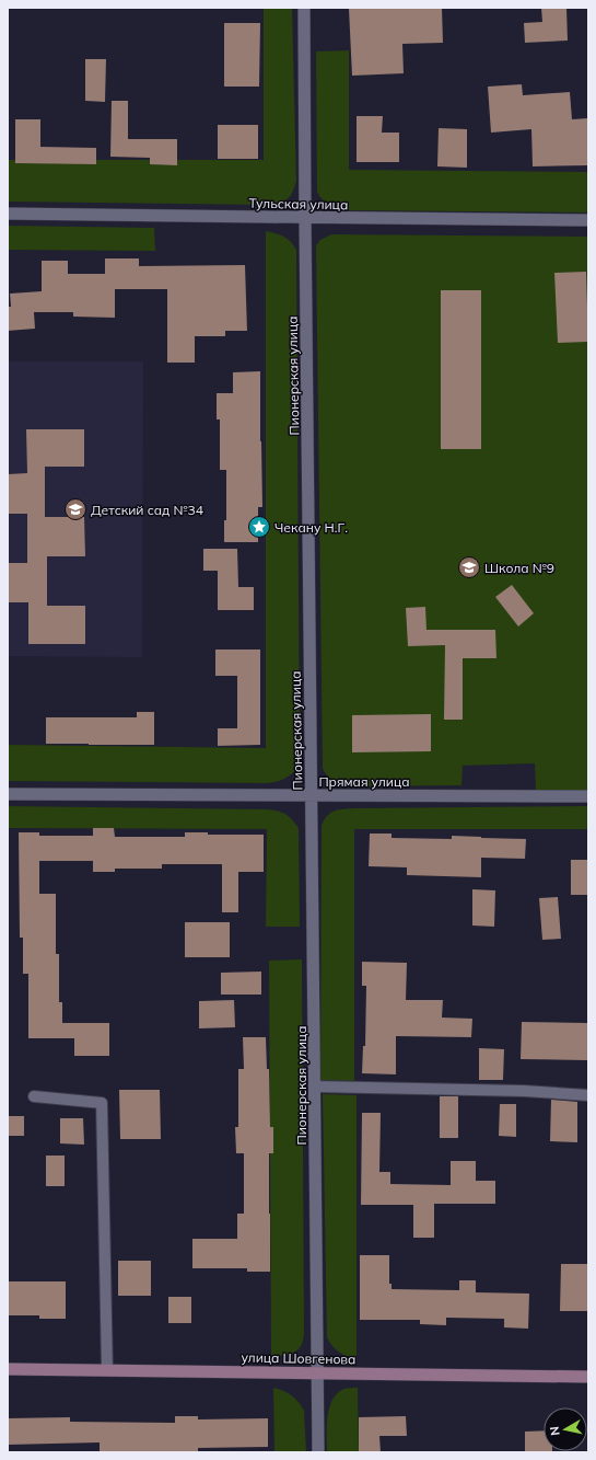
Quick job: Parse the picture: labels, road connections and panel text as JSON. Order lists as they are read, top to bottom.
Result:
{
  "streets": {
    "main road": ["улица Шовгенова"],
    "street": ["Тульская улица", "Пионерская улица", "Прямая улица"]
  },
  "crossings": [
    ["Тульская улица", "Пионерская улица"],
    ["Пионерская улица", "Прямая улица"],
    ["Пионерская улица", "улица Шовгенова"]
  ],
  "places": {
    "school or university": ["Детский сад №34", "Школа №9"],
    "place": ["Чекану Н.Г."]
  },
  "north": "left"
}
